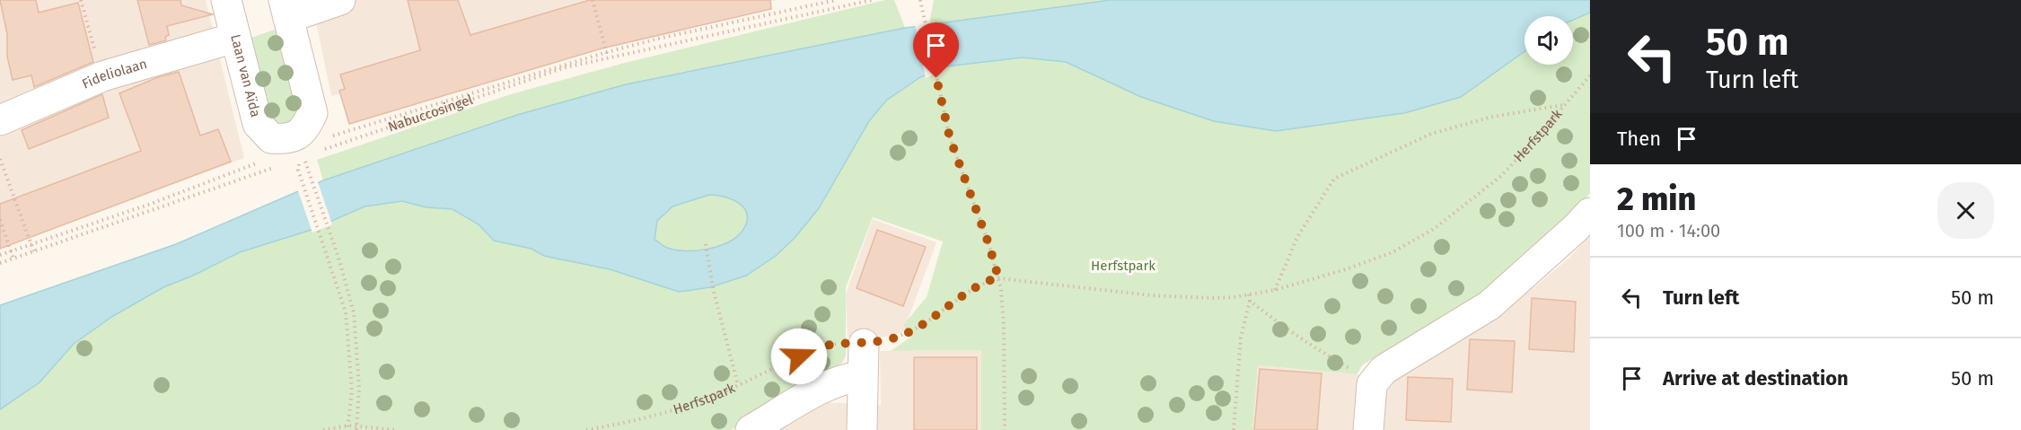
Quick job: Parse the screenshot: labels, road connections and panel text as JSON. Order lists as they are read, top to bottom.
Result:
{
  "streets": {
    "street": ["Fideliolaan", "Laan van Aïda"],
    "path": ["Nabuccosingel", "Herfstpark"]
  },
  "crossings": [
    ["Fideliolaan", "Laan van Aïda"]
  ],
  "parks": ["Herfstpark"],
  "page": {
    "turn": ["50 m", "Turn left"],
    "then": "Then",
    "heading": ["2 min", "100 m · 14:00"],
    "list": [
      {
        "name": "Turn left",
        "value": "50 m"
      },
      {
        "name": "Arrive at destination",
        "value": "50 m"
      }
    ]
  }
}
